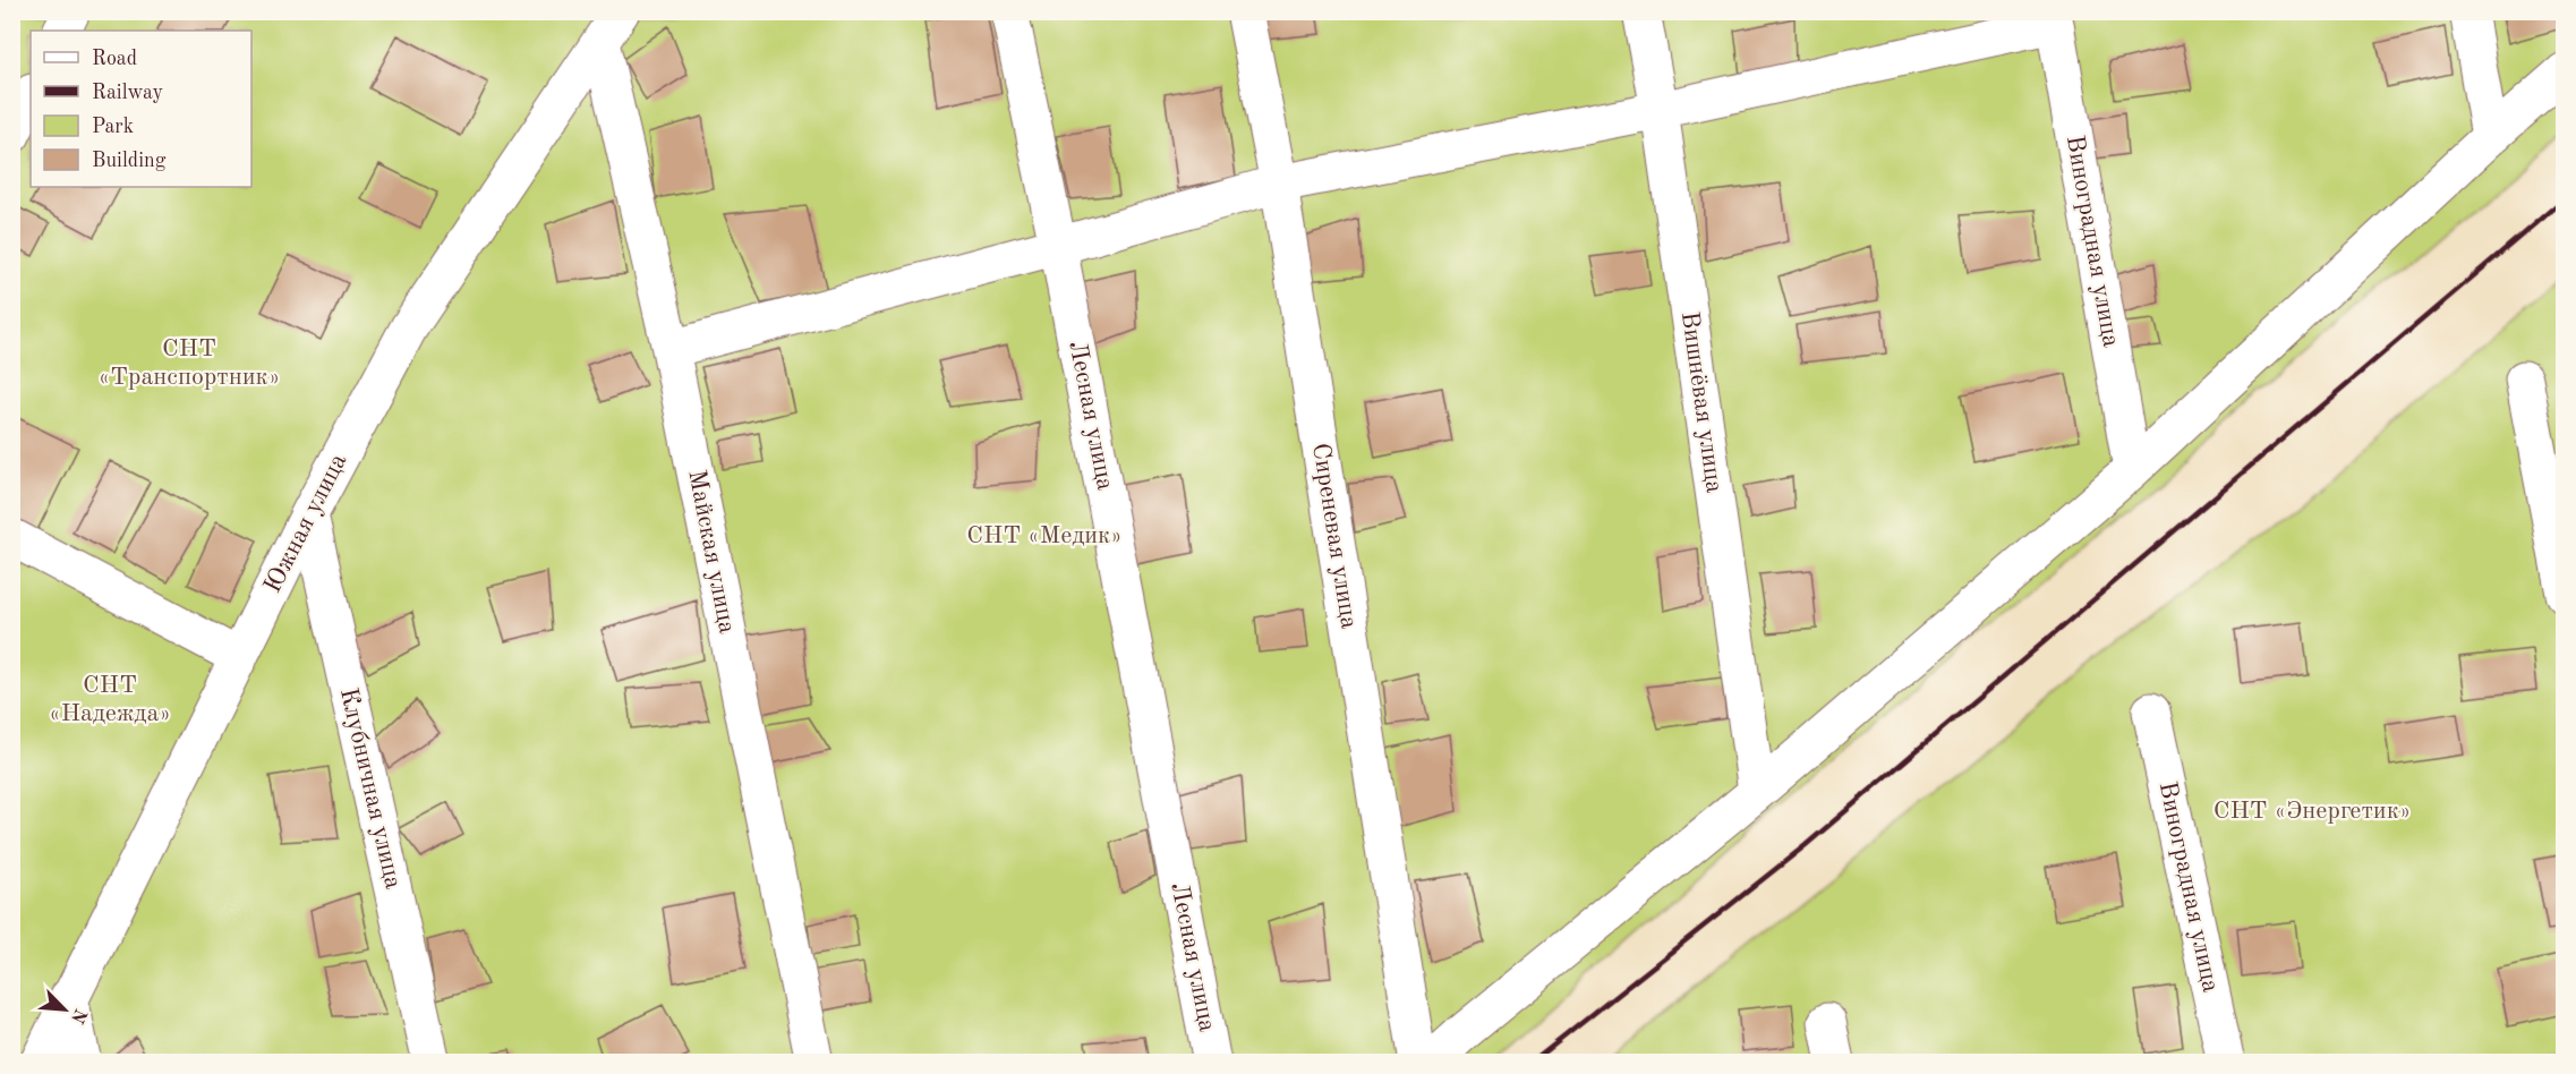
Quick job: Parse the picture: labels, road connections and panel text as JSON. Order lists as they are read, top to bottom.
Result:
{
  "streets": {
    "street": [
      "Виноградная улица",
      "Вишнёвая улица",
      "Лесная улица",
      "Южная улица",
      "Сиреневая улица",
      "Майская улица",
      "Клубничная улица"
    ]
  },
  "crossings": [
    ["Южная улица", "Майская улица"],
    ["Южная улица", "Клубничная улица"]
  ],
  "parks": [
    "СНТ «Транспортник»",
    "СНТ «Медик»",
    "СНТ «Надежда»",
    "СНТ «Энергетик»"
  ],
  "legend": [
    "Road",
    "Railway",
    "Park",
    "Building"
  ],
  "north": "bottom right"
}
